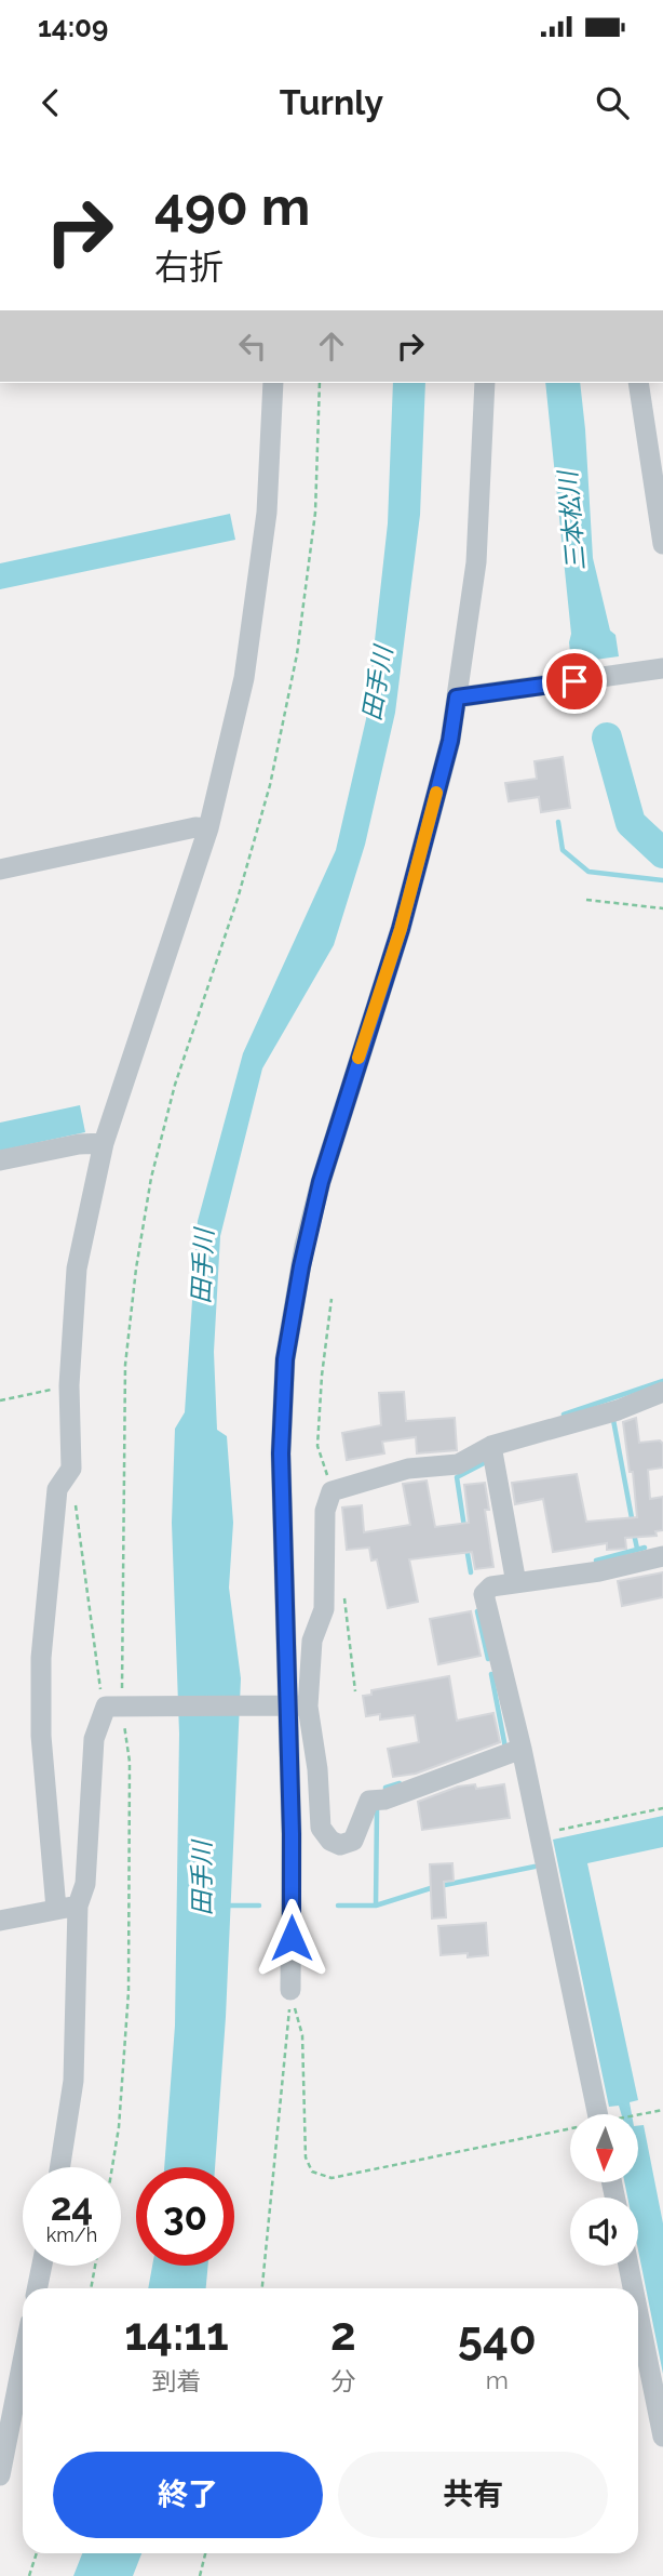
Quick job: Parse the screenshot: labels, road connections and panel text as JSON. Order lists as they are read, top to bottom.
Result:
{
  "water": ["三本松川", "田手川"],
  "north": "bottom",
  "page": {
    "status": "14:09",
    "header": "Turnly",
    "turn": ["490 m", "右折"],
    "speed": "24 km/h",
    "limit": "30",
    "eta": [
      "14:11",
      "到着",
      "2",
      "分",
      "540",
      "m"
    ],
    "buttons": ["終了", "共有"]
  }
}
